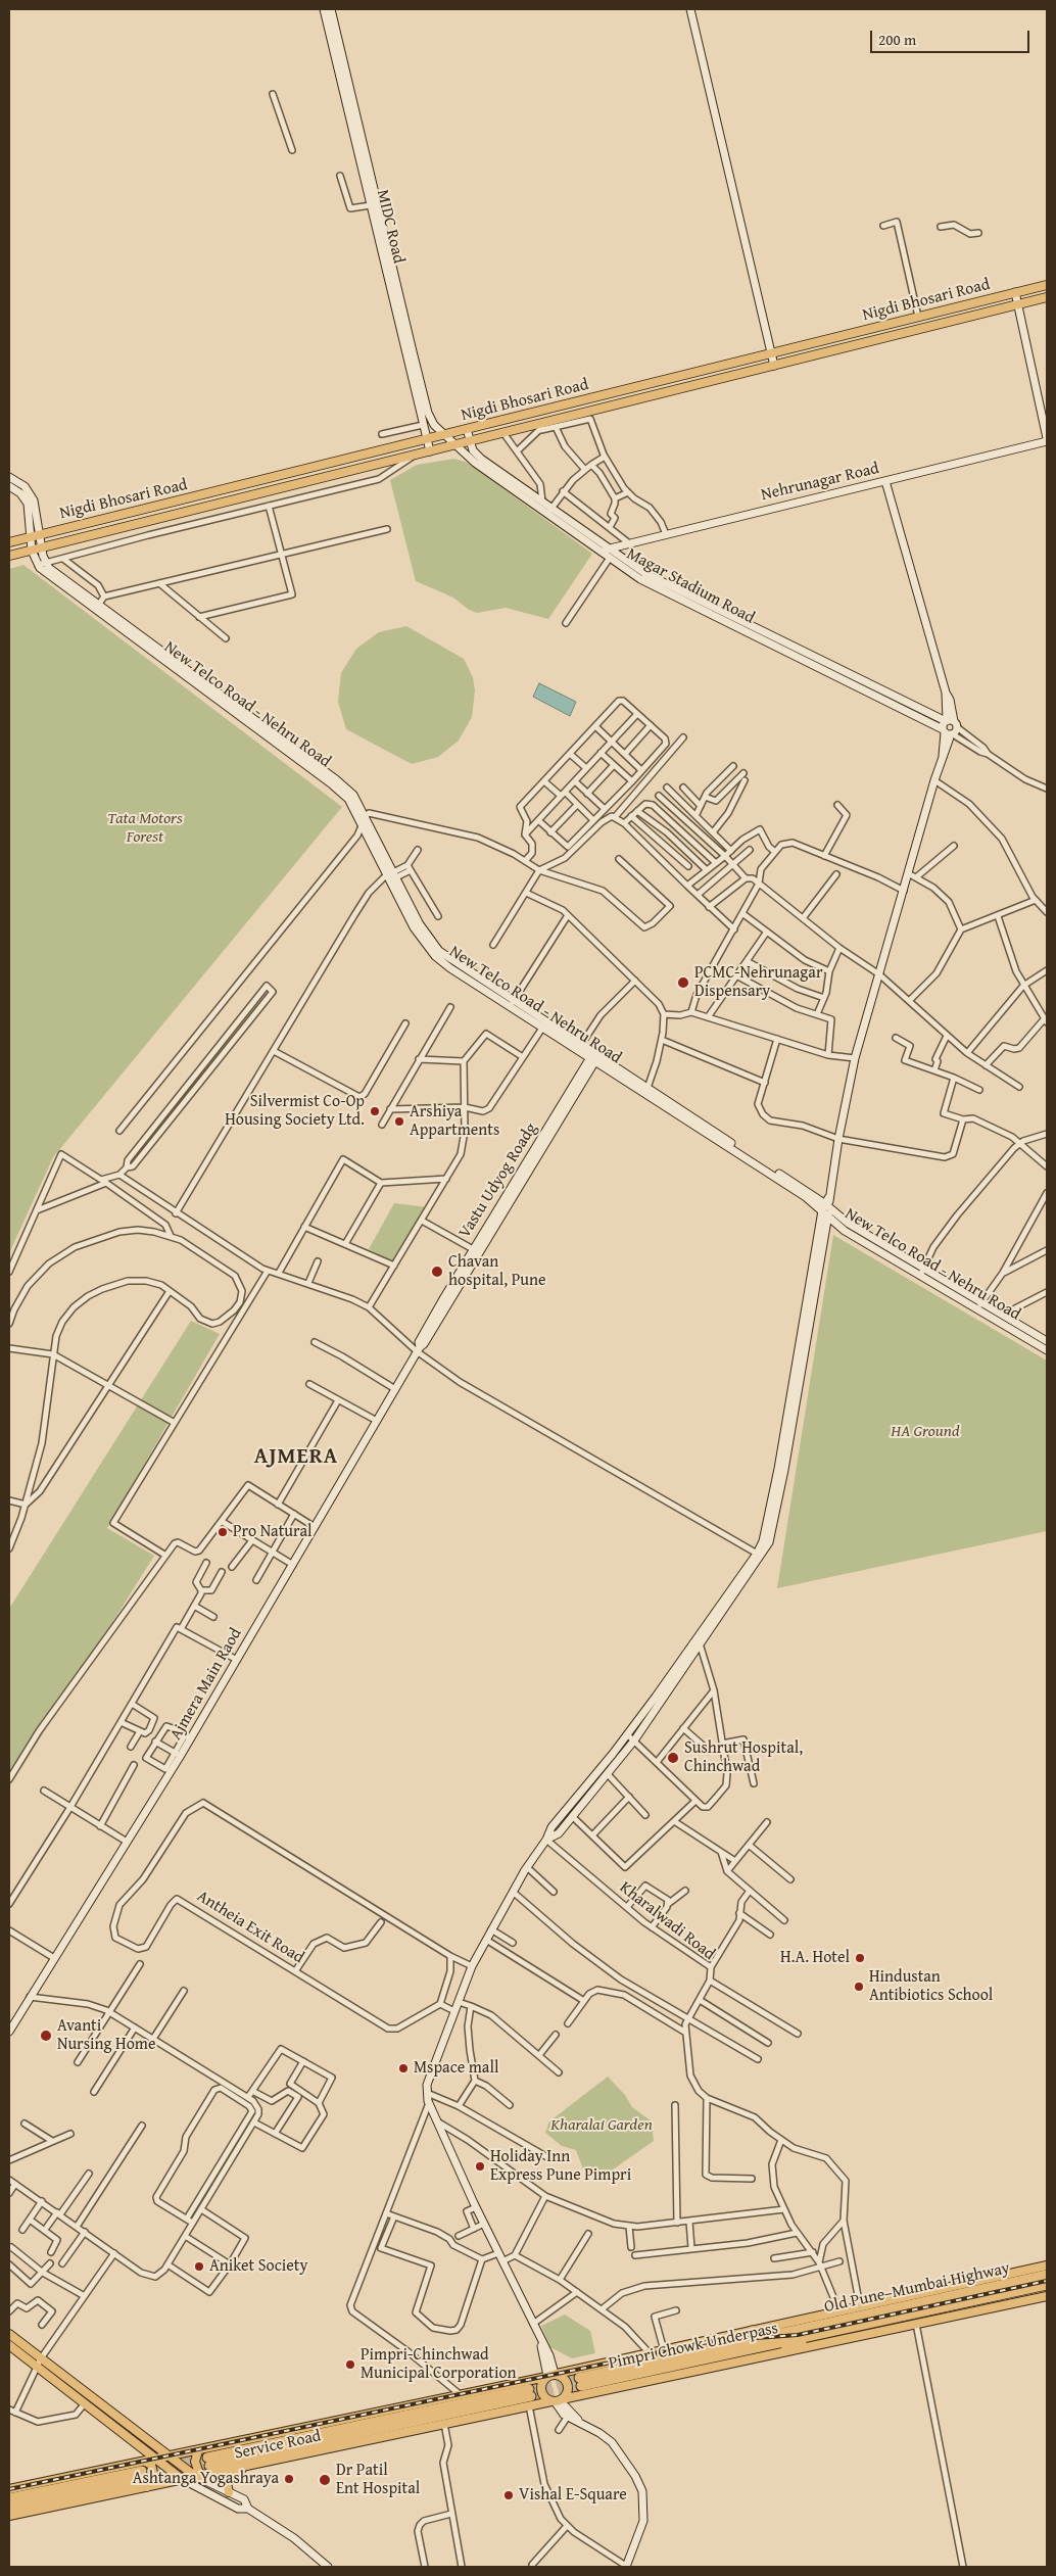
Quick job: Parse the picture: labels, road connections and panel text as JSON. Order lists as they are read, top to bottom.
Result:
{
  "streets": {
    "highway": ["Old Pune–Mumbai Highway", "Pimpri Chowk Underpass"],
    "main road": ["Nigdi Bhosari Road", "Service Road"],
    "street": [
      "MIDC Road",
      "Nehrunagar Road",
      "Magar Stadium Road",
      "New Telco Road - Nehru Road",
      "Vastu Udyog Roadg",
      "Ajmera Main Raod",
      "Kharalwadi Road",
      "Antheia Exit Road"
    ]
  },
  "crossings": [
    ["MIDC Road", "Nigdi Bhosari Road"],
    ["MIDC Road", "Magar Stadium Road"],
    ["Nigdi Bhosari Road", "Magar Stadium Road"],
    ["Nehrunagar Road", "Magar Stadium Road"],
    ["New Telco Road - Nehru Road", "Vastu Udyog Roadg"],
    ["Vastu Udyog Roadg", "Ajmera Main Raod"],
    ["Old Pune–Mumbai Highway", "Pimpri Chowk Underpass"]
  ],
  "districts": ["AJMERA"],
  "parks": ["Tata Motors Forest", "HA Ground", "Kharalai Garden"],
  "places": [
    "PCMC-Nehrunagar Dispensary",
    "Silvermist Co-Op Housing Society Ltd.",
    "Arshiya Appartments",
    "Chavan hospital, Pune",
    "Pro Natural",
    "Sushrut Hospital, Chinchwad",
    "H.A. Hotel",
    "Hindustan Antibiotics School",
    "Avanti Nursing Home",
    "Mspace mall",
    "Holiday Inn Express Pune Pimpri",
    "Aniket Society",
    "Pimpri-Chinchwad Municipal Corporation",
    "Ashtanga Yogashraya",
    "Dr Patil Ent Hospital",
    "Vishal E-Square"
  ],
  "scale_bar": "200 m"
}
